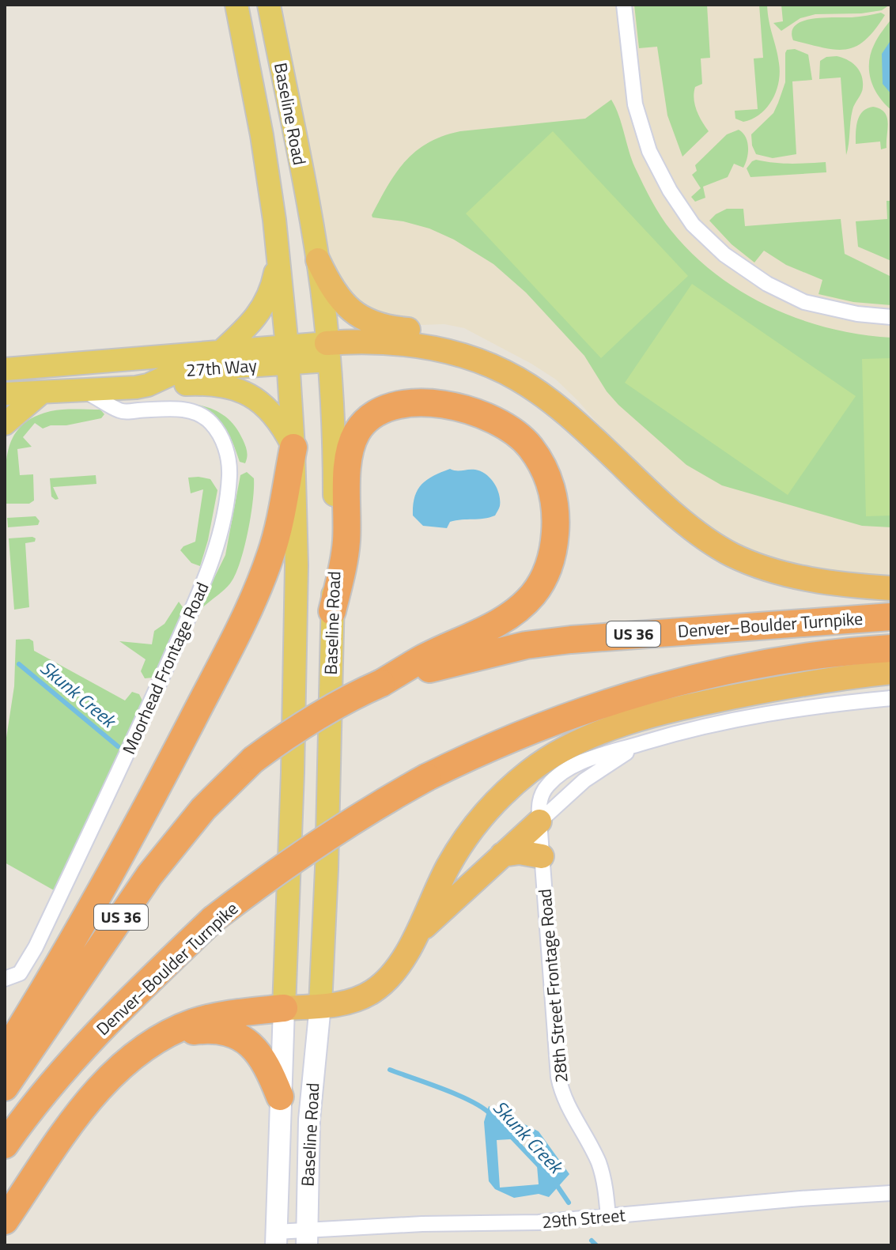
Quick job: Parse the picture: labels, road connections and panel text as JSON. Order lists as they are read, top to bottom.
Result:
{
  "streets": {
    "highway": ["Denver–Boulder Turnpike", "US 36"],
    "main road": ["Baseline Road", "27th Way"],
    "street": ["Moorhead Frontage Road", "28th Street Frontage Road", "29th Street"]
  },
  "crossings": [
    ["Baseline Road", "27th Way"],
    ["Baseline Road", "29th Street"],
    ["27th Way", "Moorhead Frontage Road"],
    ["28th Street Frontage Road", "29th Street"]
  ],
  "water": ["Skunk Creek"]
}
